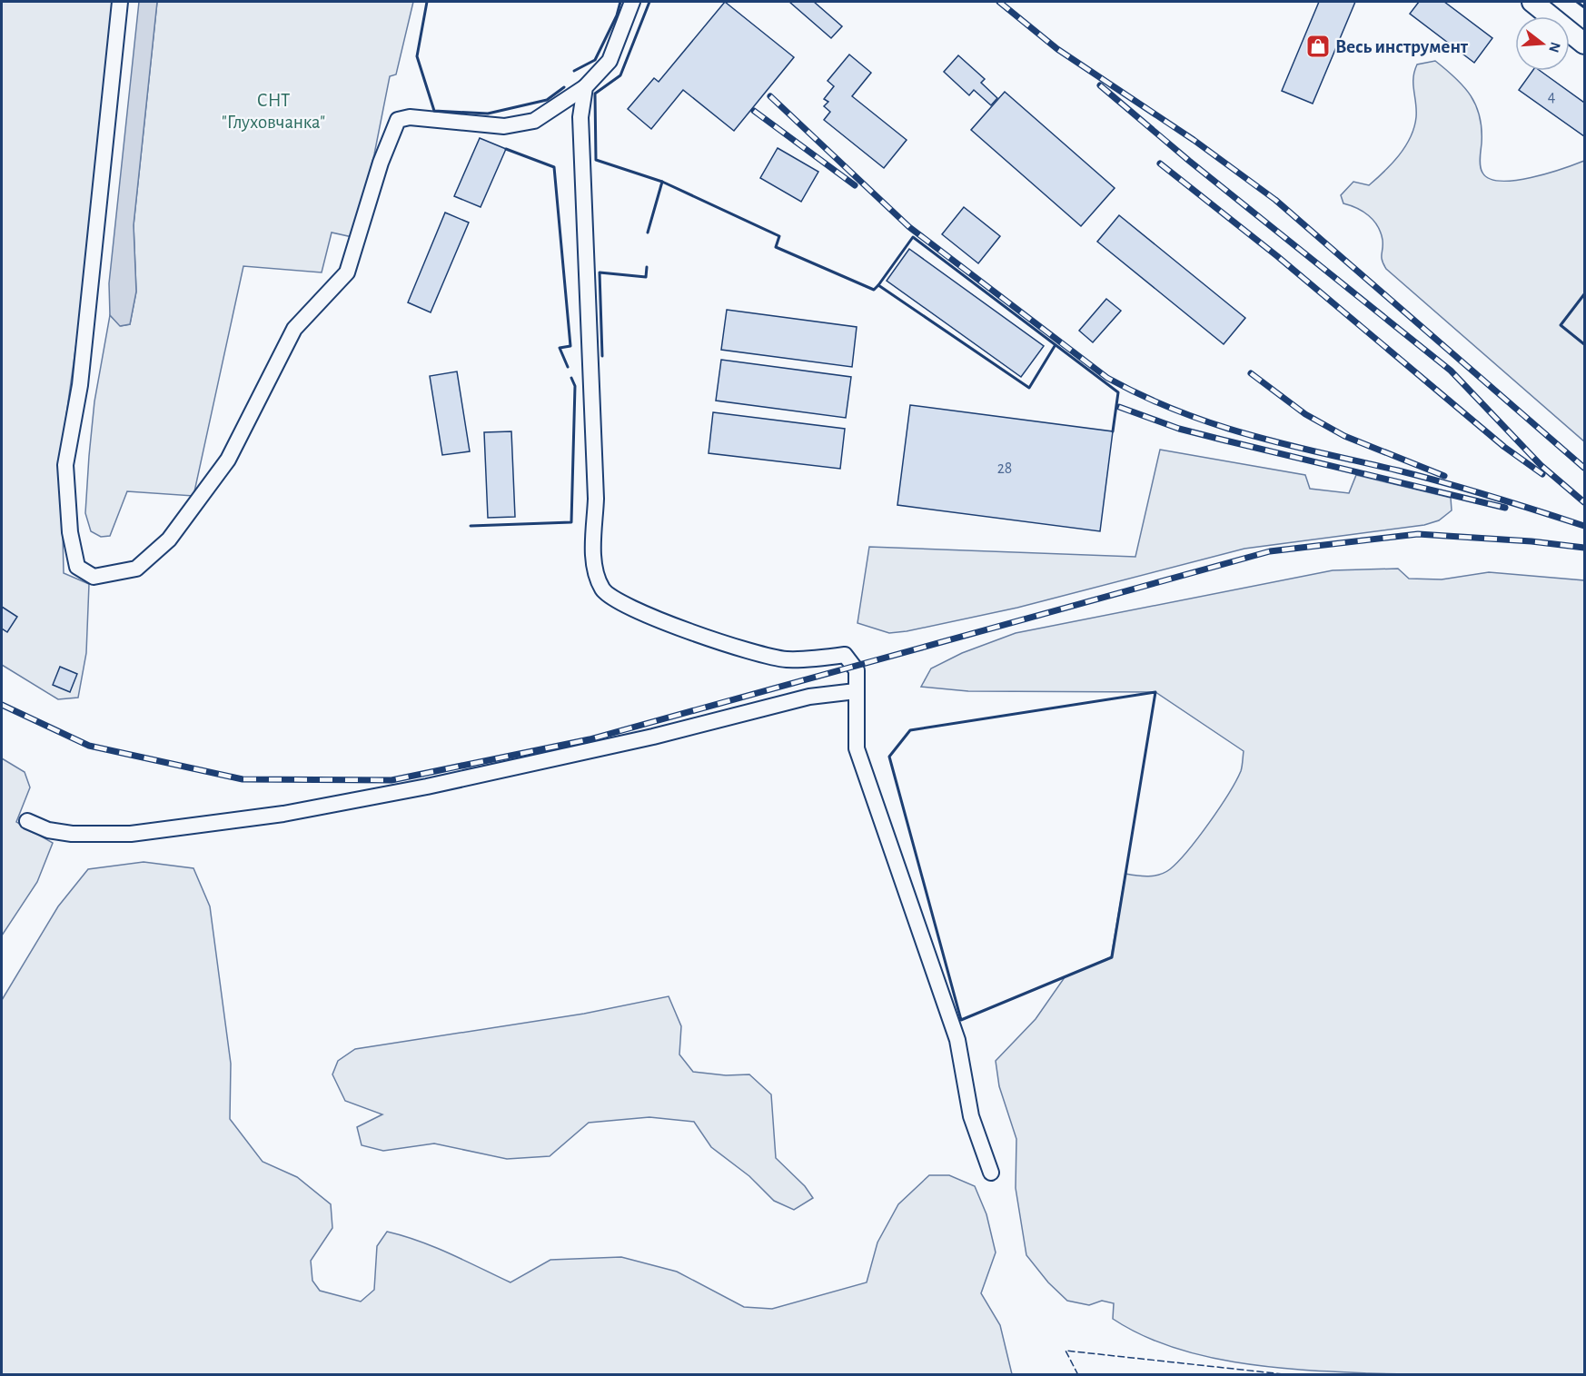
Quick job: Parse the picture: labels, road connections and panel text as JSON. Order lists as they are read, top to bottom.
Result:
{
  "parks": ["СНТ \"Глуховчанка\""],
  "places": {
    "shop": ["Весь инструмент"]
  },
  "house_numbers": ["4", "28"],
  "north": "right"
}
